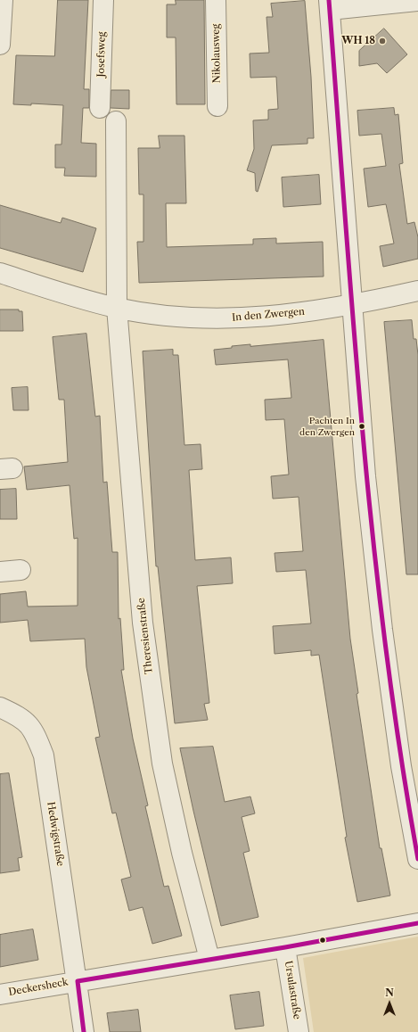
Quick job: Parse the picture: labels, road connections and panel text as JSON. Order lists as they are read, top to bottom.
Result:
{
  "streets": {
    "street": [
      "Nikolausweg",
      "Josefsweg",
      "In den Zwergen",
      "Theresienstraße",
      "Hedwigstraße",
      "Deckersheck",
      "Ursulastraße"
    ]
  },
  "crossings": [
    ["In den Zwergen", "Theresienstraße"],
    ["Theresienstraße", "Deckersheck"],
    ["Hedwigstraße", "Deckersheck"],
    ["Deckersheck", "Ursulastraße"]
  ],
  "places": ["WH 18", "Pachten In den Zwergen"],
  "north": "top"
}
